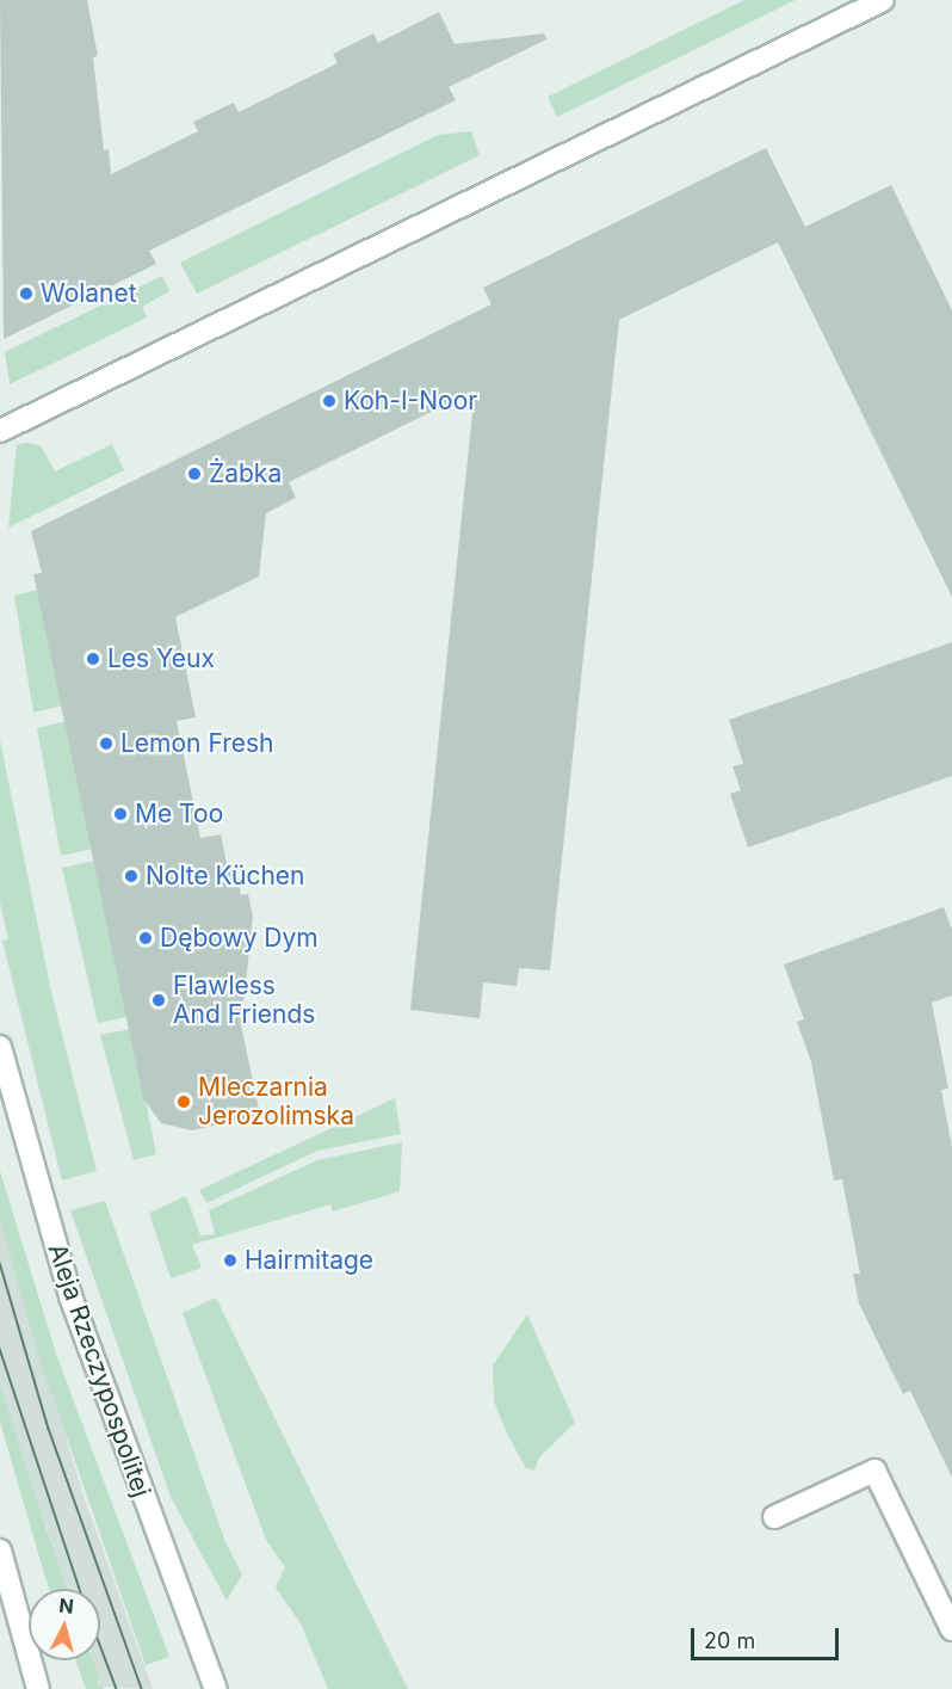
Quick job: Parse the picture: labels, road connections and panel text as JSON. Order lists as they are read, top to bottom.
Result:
{
  "streets": {
    "street": ["Aleja Rzeczypospolitej"]
  },
  "places": [
    "Wolanet",
    "Koh-I-Noor",
    "Żabka",
    "Les Yeux",
    "Lemon Fresh",
    "Me Too",
    "Nolte Küchen",
    "Dębowy Dym",
    "Flawless And Friends",
    "Mleczarnia Jerozolimska",
    "Hairmitage"
  ],
  "scale_bar": "20 m",
  "north": "top"
}
